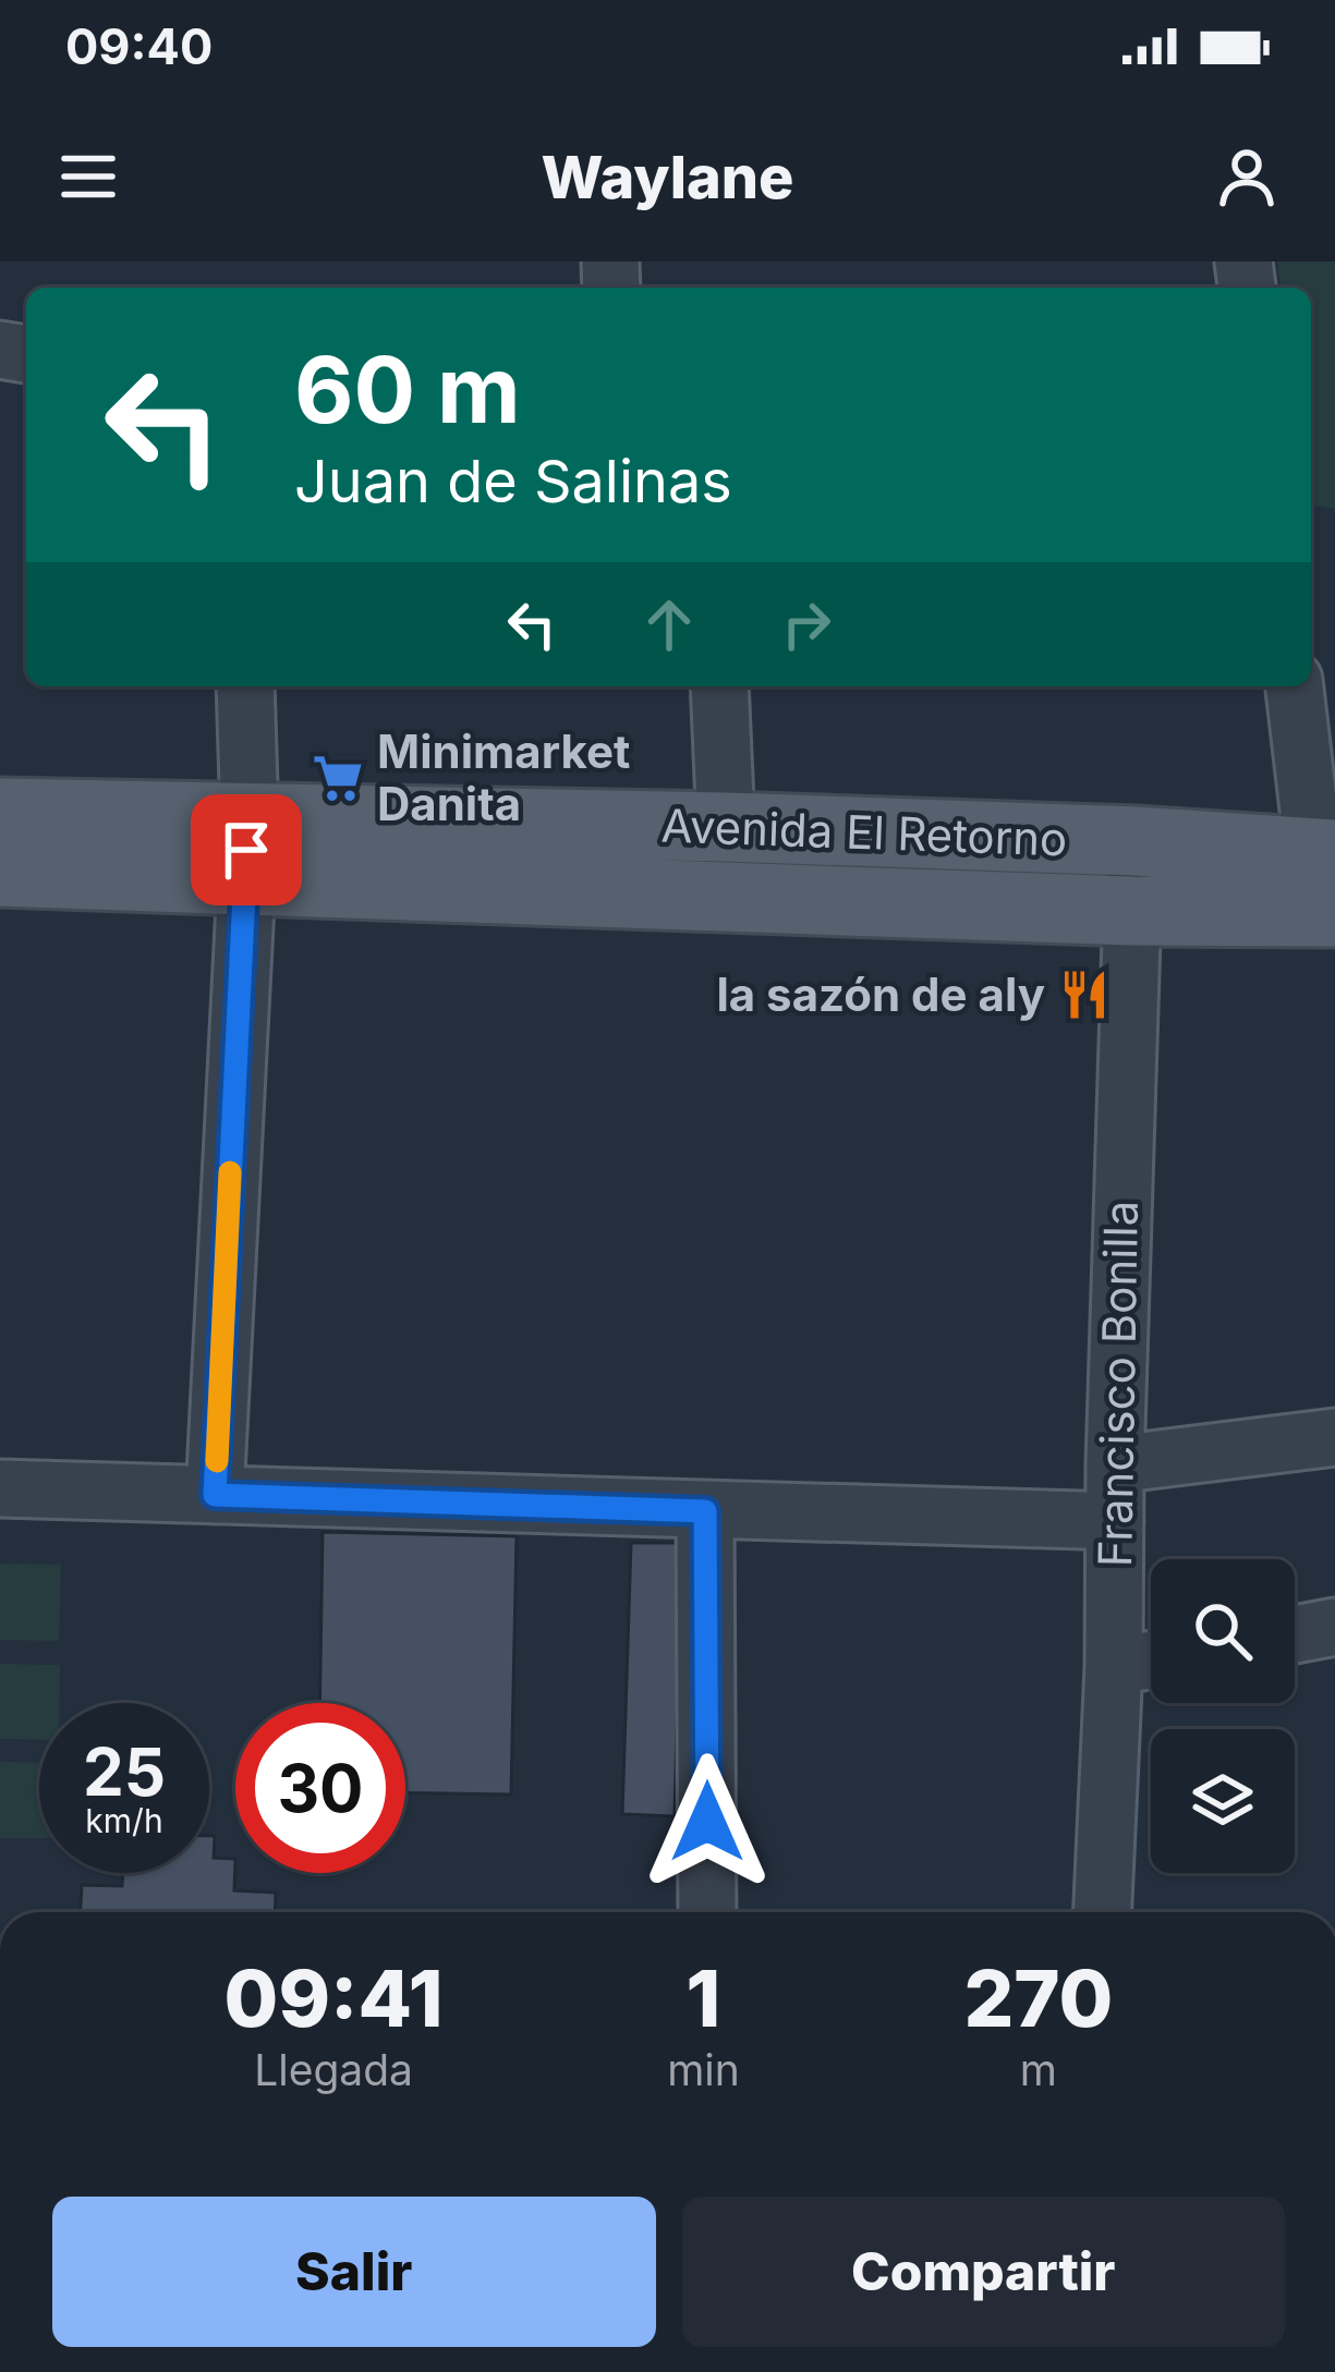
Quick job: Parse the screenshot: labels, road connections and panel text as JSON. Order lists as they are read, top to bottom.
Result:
{
  "streets": {
    "main road": ["Avenida El Retorno"],
    "street": ["Francisco Bonilla"]
  },
  "crossings": [
    ["Avenida El Retorno", "Francisco Bonilla"]
  ],
  "places": {
    "supermarket": ["Minimarket Danita"],
    "restaurant": ["la sazón de aly"]
  },
  "page": {
    "status": "09:40",
    "header": "Waylane",
    "turn": ["60 m", "Juan de Salinas"],
    "speed": "25 km/h",
    "limit": "30",
    "eta": [
      "09:41",
      "Llegada",
      "1",
      "min",
      "270",
      "m"
    ],
    "buttons": ["Salir", "Compartir"]
  }
}
